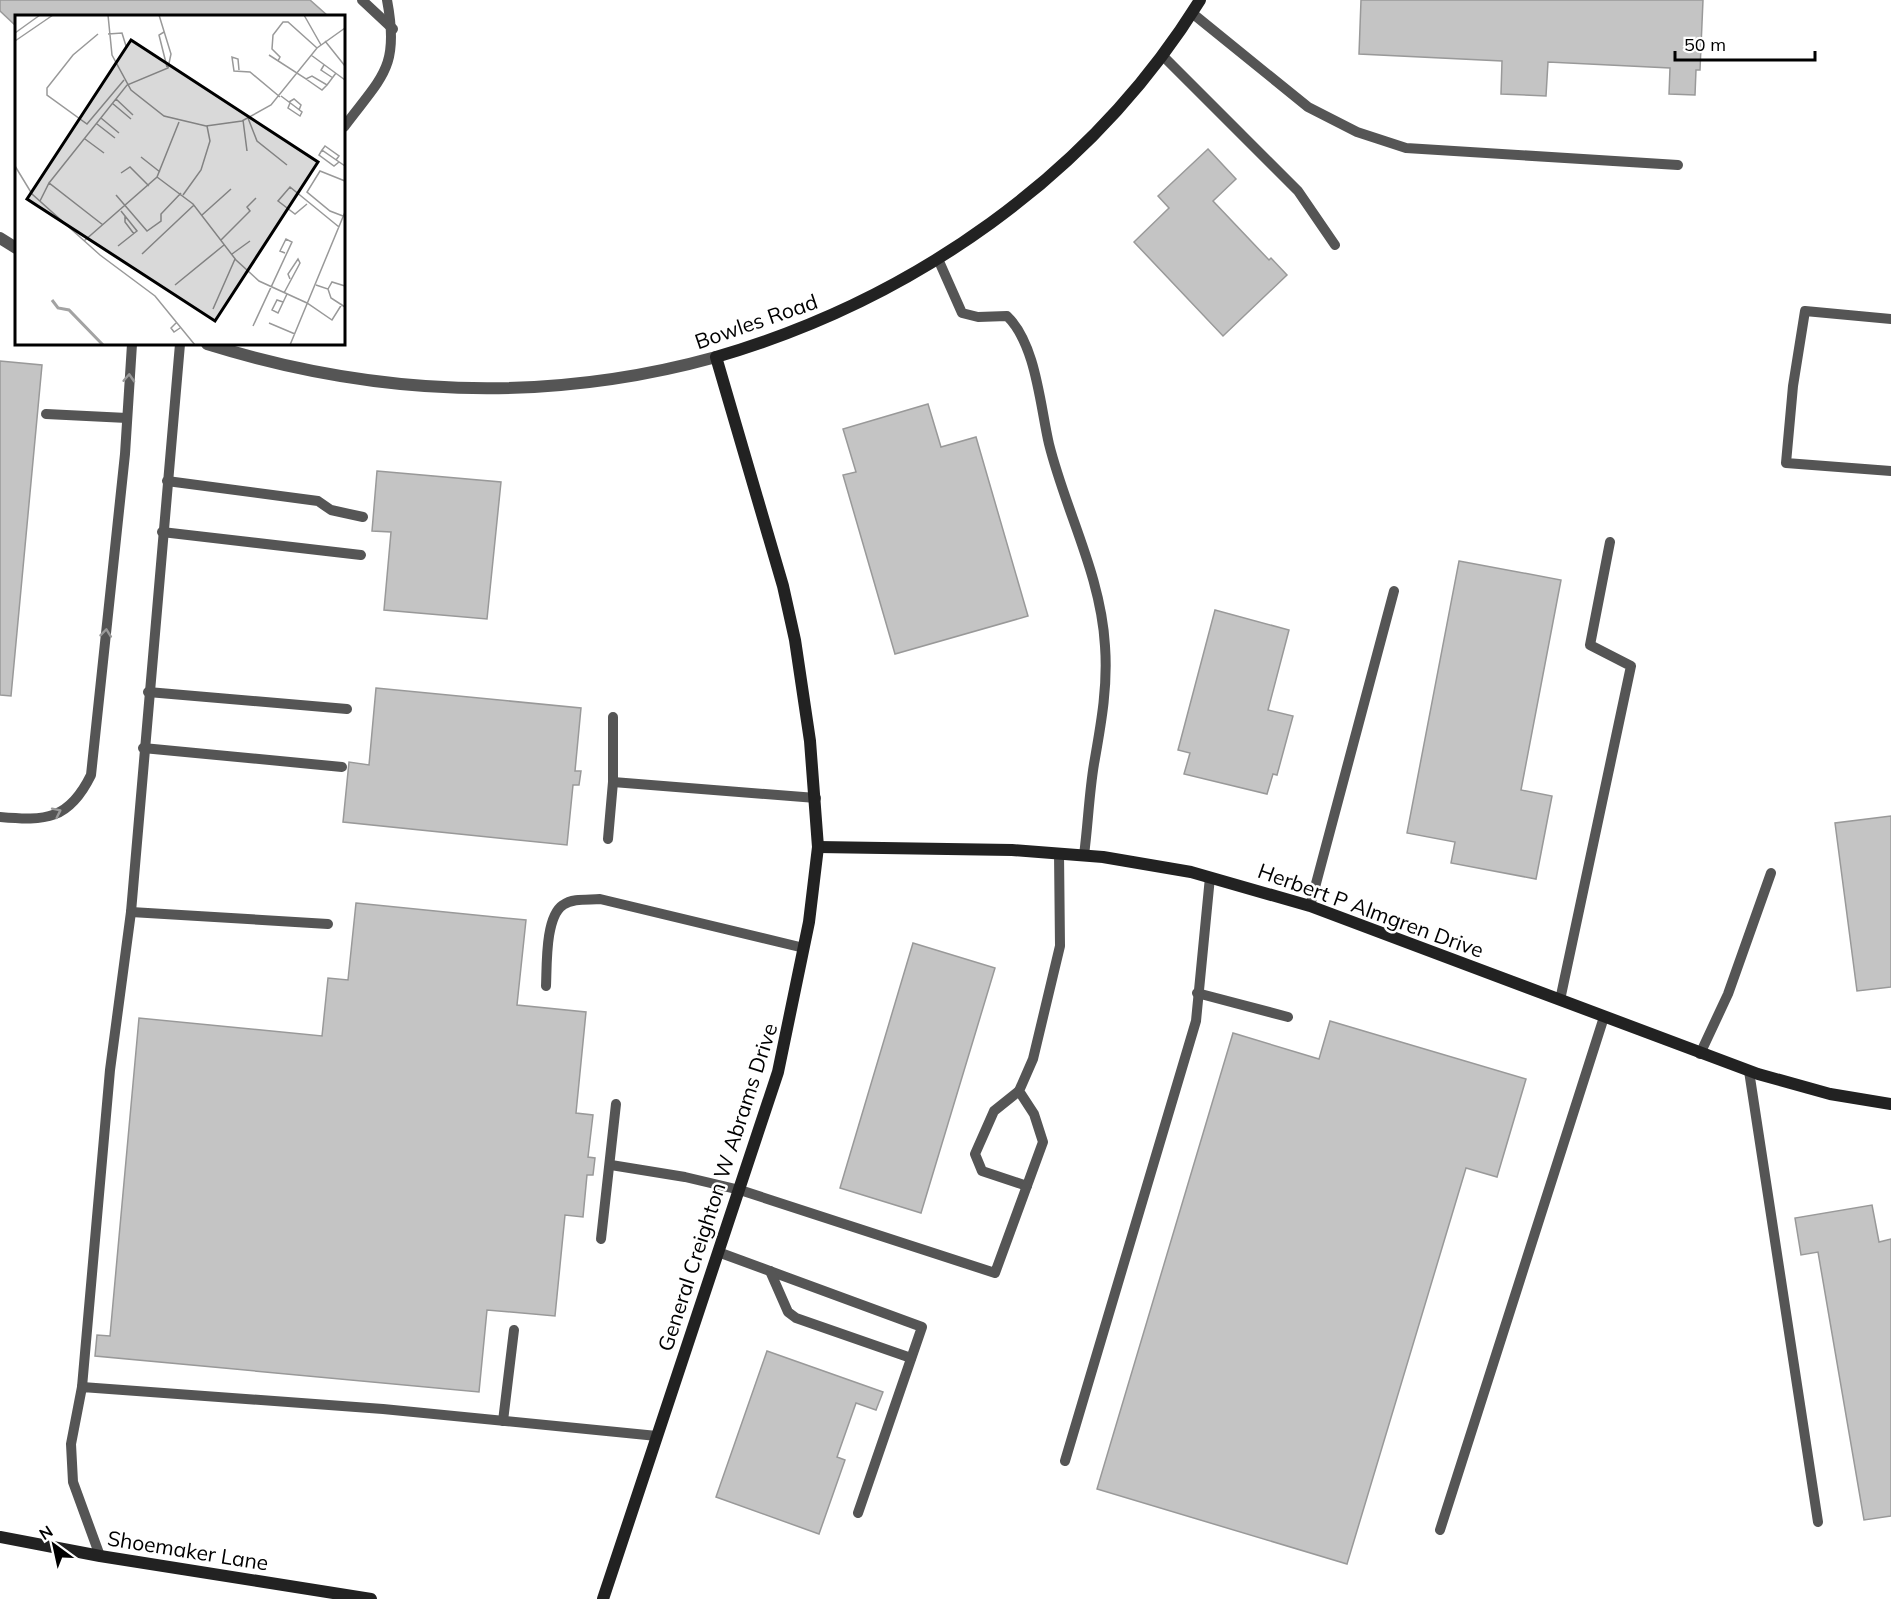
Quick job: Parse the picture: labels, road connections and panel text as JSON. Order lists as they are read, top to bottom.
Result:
{
  "streets": {
    "street": [
      "Bowles Road",
      "Herbert P Almgren Drive",
      "General Creighton W Abrams Drive",
      "Shoemaker Lane"
    ]
  },
  "crossings": [
    ["Bowles Road", "General Creighton W Abrams Drive"],
    ["Herbert P Almgren Drive", "General Creighton W Abrams Drive"]
  ],
  "scale_bar": "50 m",
  "north": "top left"
}
